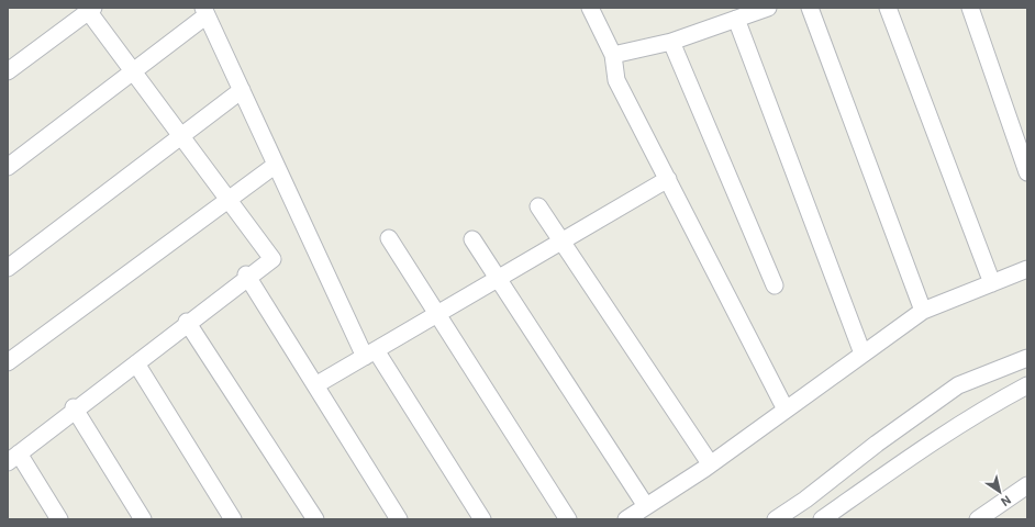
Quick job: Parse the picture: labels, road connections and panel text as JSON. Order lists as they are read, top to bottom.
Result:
{
  "north": "bottom right"
}
